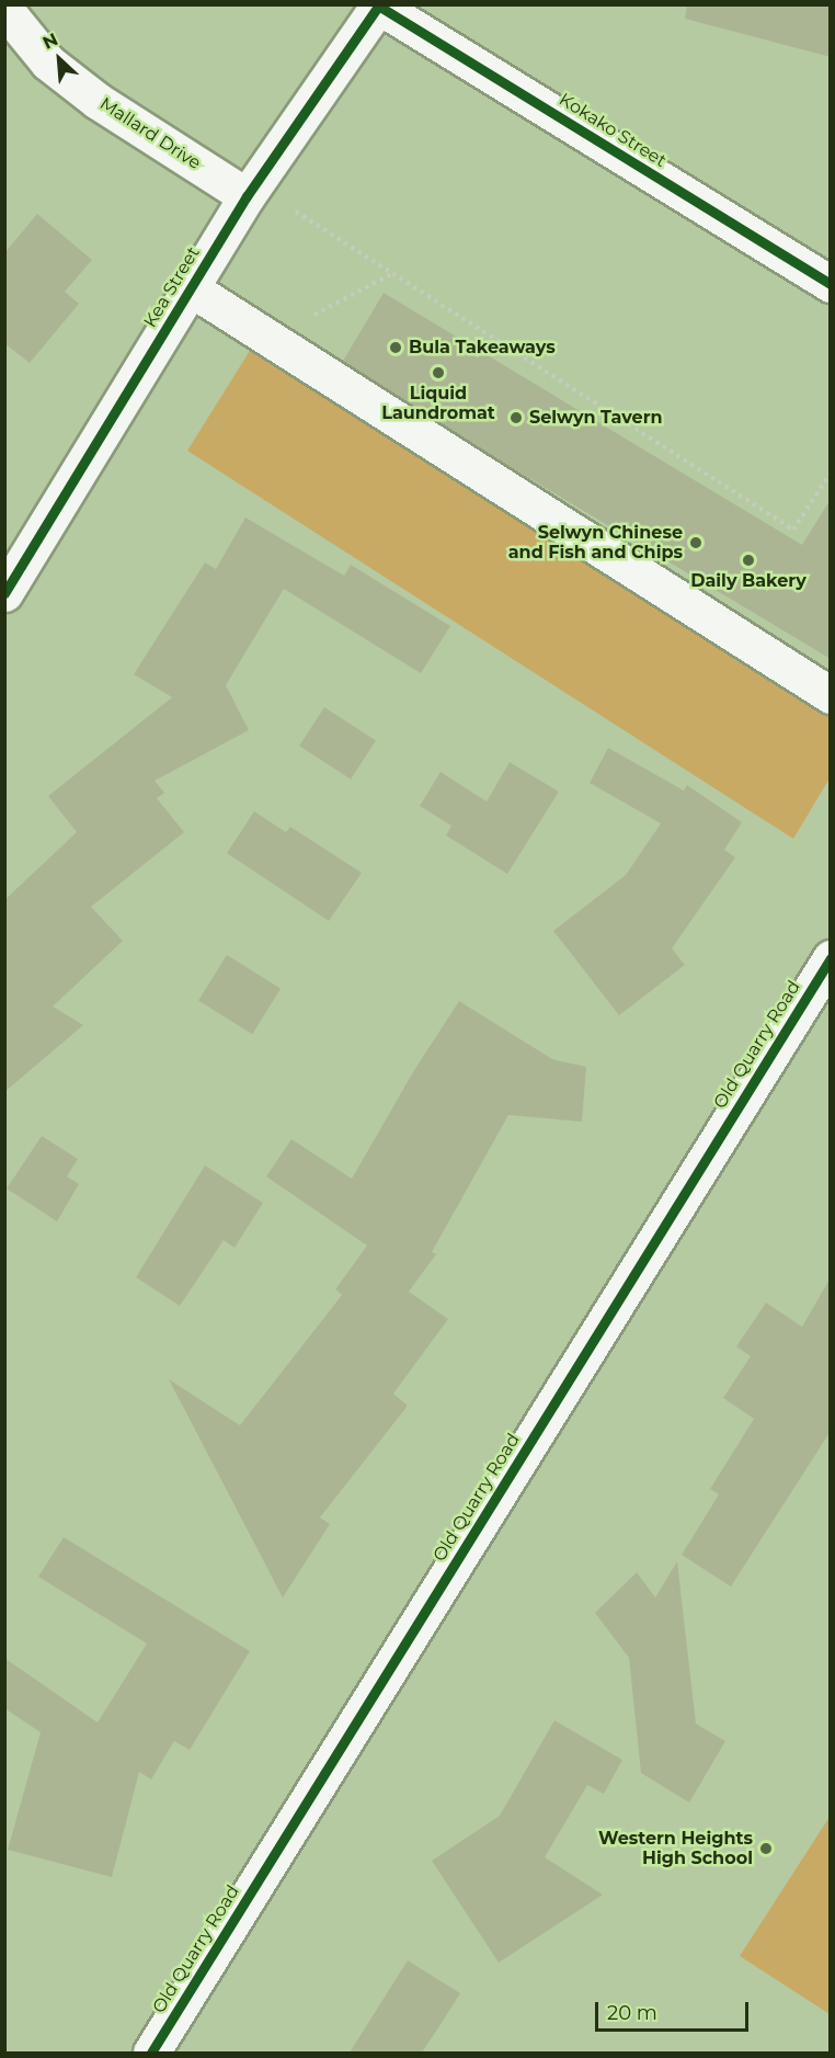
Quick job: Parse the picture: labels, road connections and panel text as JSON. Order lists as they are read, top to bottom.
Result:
{
  "streets": {
    "street": [
      "Kokako Street",
      "Mallard Drive",
      "Kea Street",
      "Old Quarry Road"
    ]
  },
  "crossings": [
    ["Kokako Street", "Kea Street"],
    ["Mallard Drive", "Kea Street"]
  ],
  "places": [
    "Bula Takeaways",
    "Liquid Laundromat",
    "Selwyn Tavern",
    "Selwyn Chinese and Fish and Chips",
    "Daily Bakery",
    "Western Heights High School"
  ],
  "scale_bar": "20 m",
  "north": "top left"
}
